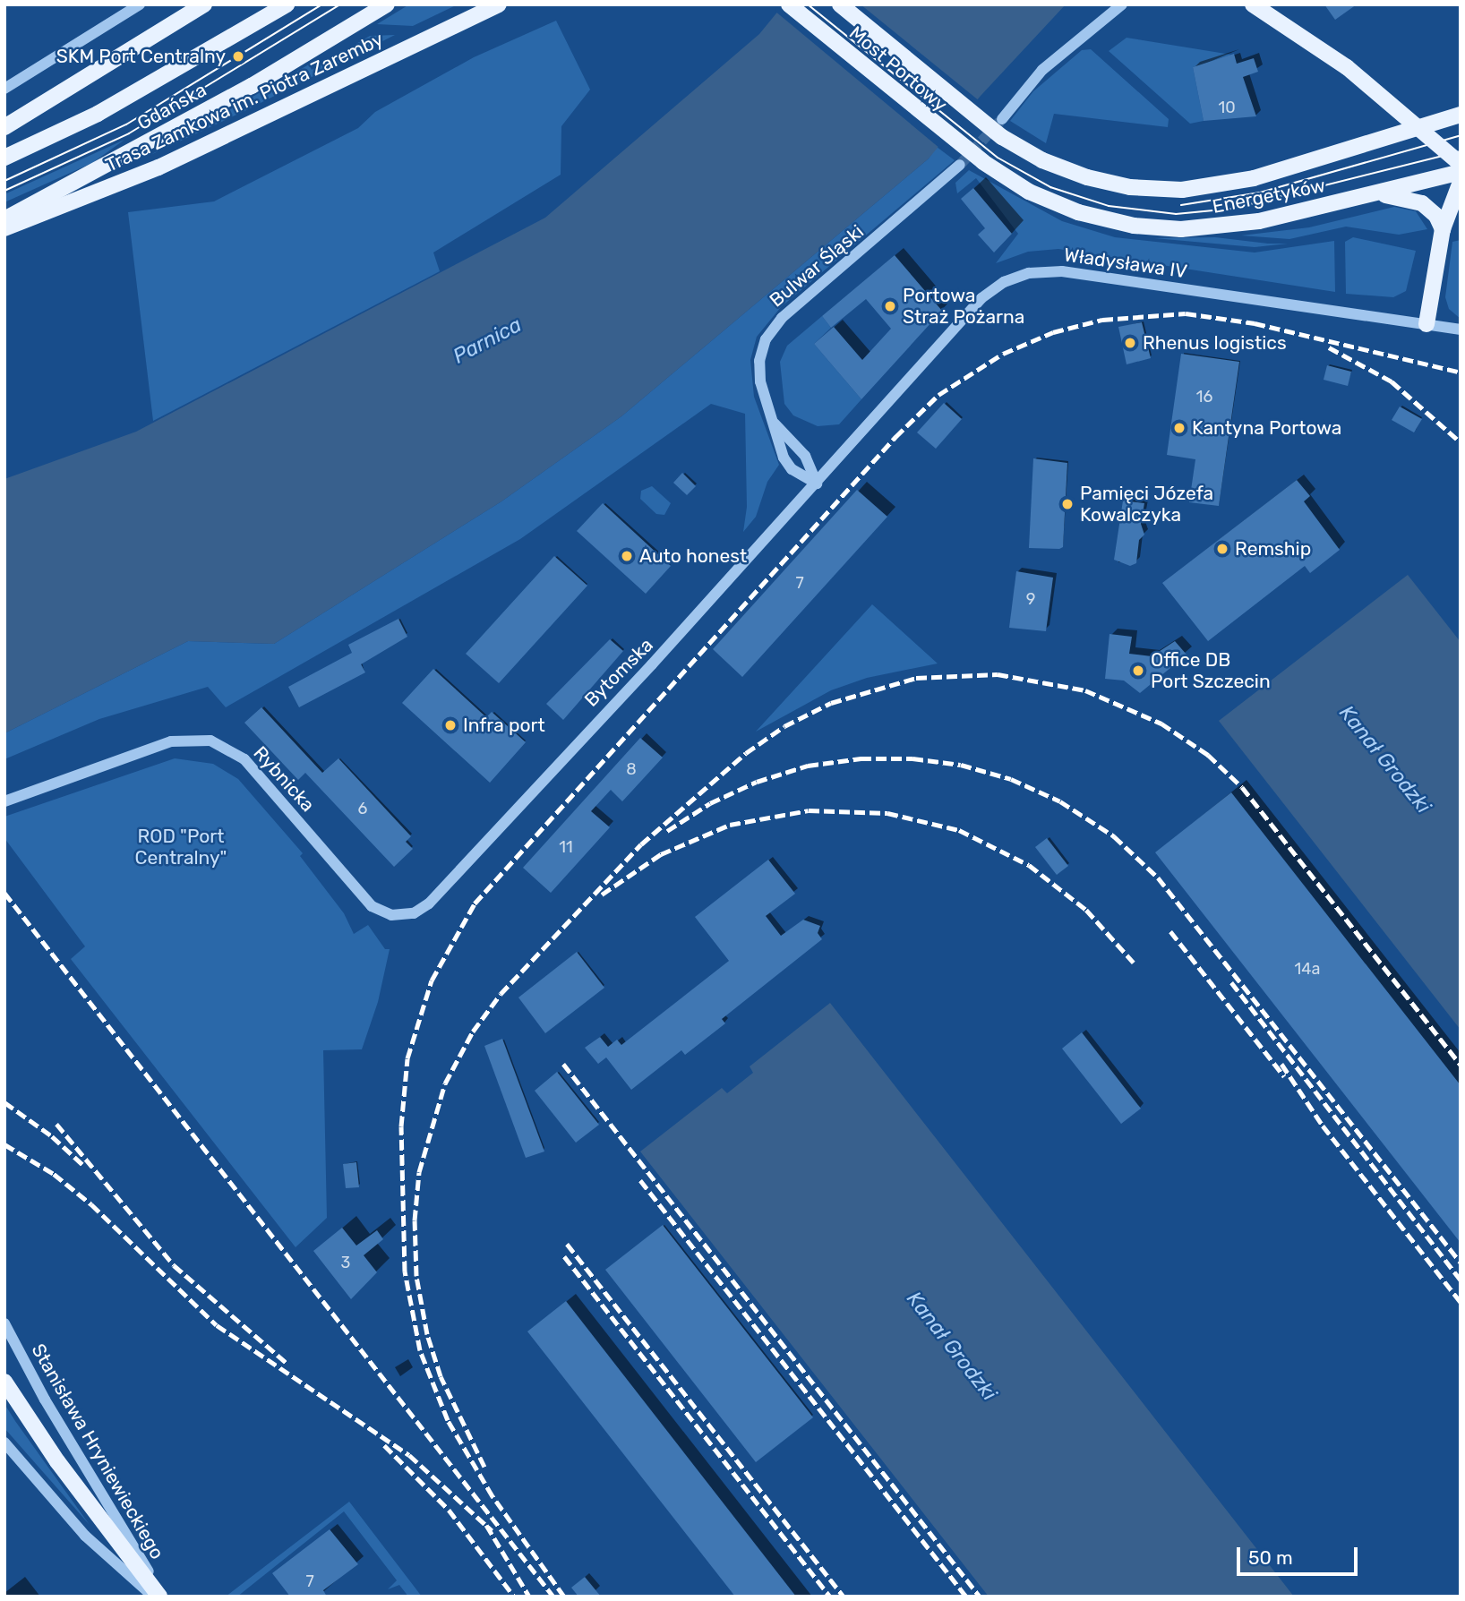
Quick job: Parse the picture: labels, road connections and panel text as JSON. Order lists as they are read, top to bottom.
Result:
{
  "streets": {
    "main road": [
      "Most Portowy",
      "Trasa Zamkowa im. Piotra Zaremby",
      "Gdańska",
      "Energetyków"
    ],
    "street": [
      "Władysława IV",
      "Bulwar Śląski",
      "Bytomska",
      "Rybnicka",
      "Stanisława Hryniewieckiego"
    ]
  },
  "crossings": [
    ["Most Portowy", "Energetyków"],
    ["Władysława IV", "Bytomska"],
    ["Bulwar Śląski", "Bytomska"],
    ["Bytomska", "Rybnicka"]
  ],
  "water": ["Parnica", "Kanał Grodzki"],
  "parks": ["ROD \"Port Centralny\""],
  "places": [
    "SKM Port Centralny",
    "Portowa Straż Pożarna",
    "Rhenus logistics",
    "Kantyna Portowa",
    "Pamięci Józefa Kowalczyka",
    "Remship",
    "Auto honest",
    "Office DB Port Szczecin",
    "Infra port"
  ],
  "house_numbers": [
    "10",
    "16",
    "7",
    "9",
    "8",
    "6",
    "11",
    "14a",
    "3",
    "7"
  ],
  "scale_bar": "50 m"
}
